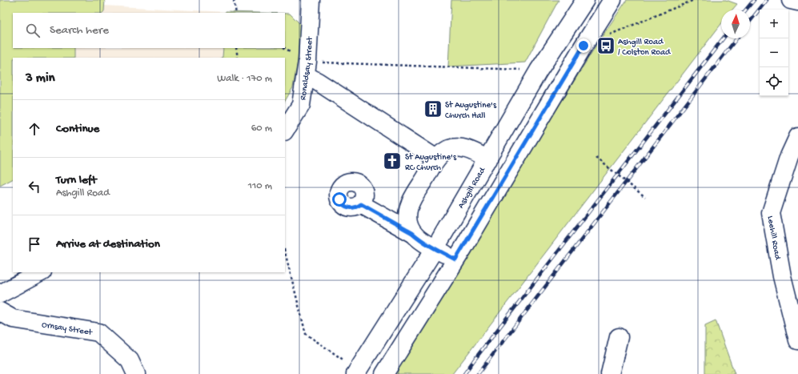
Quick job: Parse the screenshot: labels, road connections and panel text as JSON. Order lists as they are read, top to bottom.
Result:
{
  "streets": {
    "street": [
      "Ronaldsay Street",
      "Ashgill Road",
      "Leehill Road",
      "Ornsay Street"
    ]
  },
  "places": {
    "bus stop": ["Ashgill Road / Colston Road"],
    "building": ["St Augustine's Church Hall"],
    "church": ["St Augustine's RC Church"]
  },
  "north": "top",
  "page": {
    "map_buttons": ["+", "−"],
    "search": "Search here",
    "heading": ["3 min", "Walk · 170 m"],
    "list": [
      ["Continue", "60 m"],
      ["Turn left", "Ashgill Road", "110 m"],
      "Arrive at destination"
    ]
  }
}
